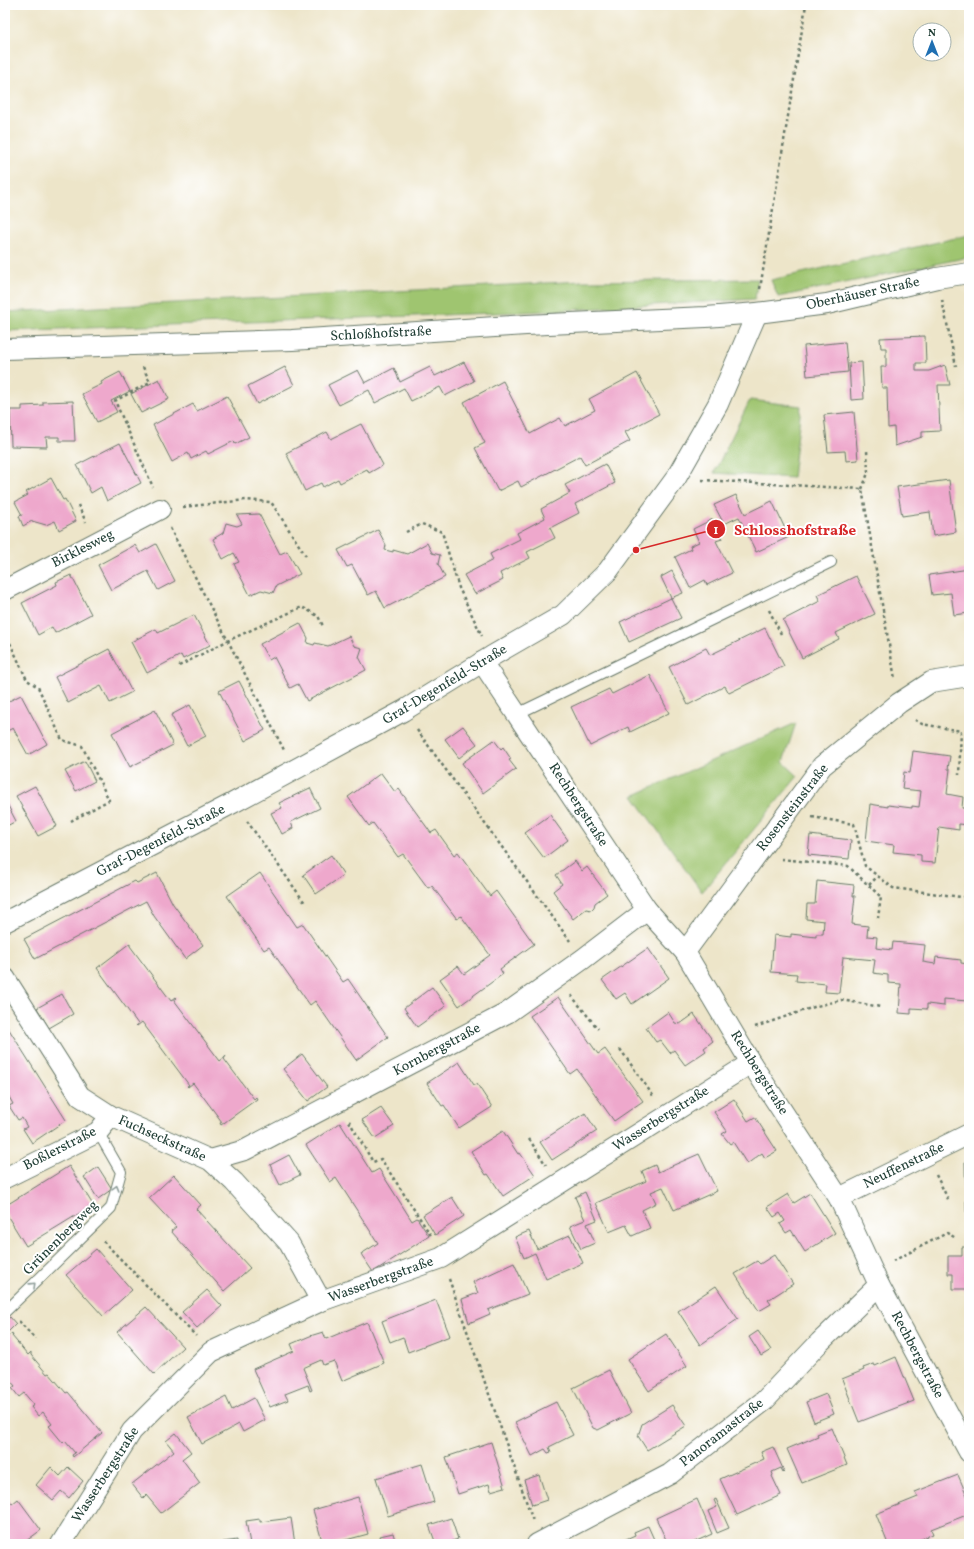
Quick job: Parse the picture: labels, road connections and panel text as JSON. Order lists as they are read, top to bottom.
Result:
{
  "streets": {
    "street": [
      "Oberhäuser Straße",
      "Schloßhofstraße",
      "Birklesweg",
      "Graf-Degenfeld-Straße",
      "Rechbergstraße",
      "Rosensteinstraße",
      "Kornbergstraße",
      "Wasserbergstraße",
      "Fuchseckstraße",
      "Boßlerstraße",
      "Neuffenstraße",
      "Panoramastraße"
    ],
    "lane": ["Grünenbergweg"]
  },
  "crossings": [
    ["Oberhäuser Straße", "Schloßhofstraße"],
    ["Oberhäuser Straße", "Graf-Degenfeld-Straße"],
    ["Schloßhofstraße", "Graf-Degenfeld-Straße"],
    ["Graf-Degenfeld-Straße", "Rechbergstraße"],
    ["Rechbergstraße", "Rosensteinstraße"],
    ["Rechbergstraße", "Kornbergstraße"],
    ["Rechbergstraße", "Wasserbergstraße"],
    ["Rechbergstraße", "Neuffenstraße"],
    ["Rechbergstraße", "Panoramastraße"],
    ["Kornbergstraße", "Fuchseckstraße"],
    ["Wasserbergstraße", "Fuchseckstraße"],
    ["Fuchseckstraße", "Boßlerstraße"],
    ["Boßlerstraße", "Grünenbergweg"]
  ],
  "one_way": ["Grünenbergweg"],
  "places": ["Schlosshofstraße"],
  "north": "top"
}
